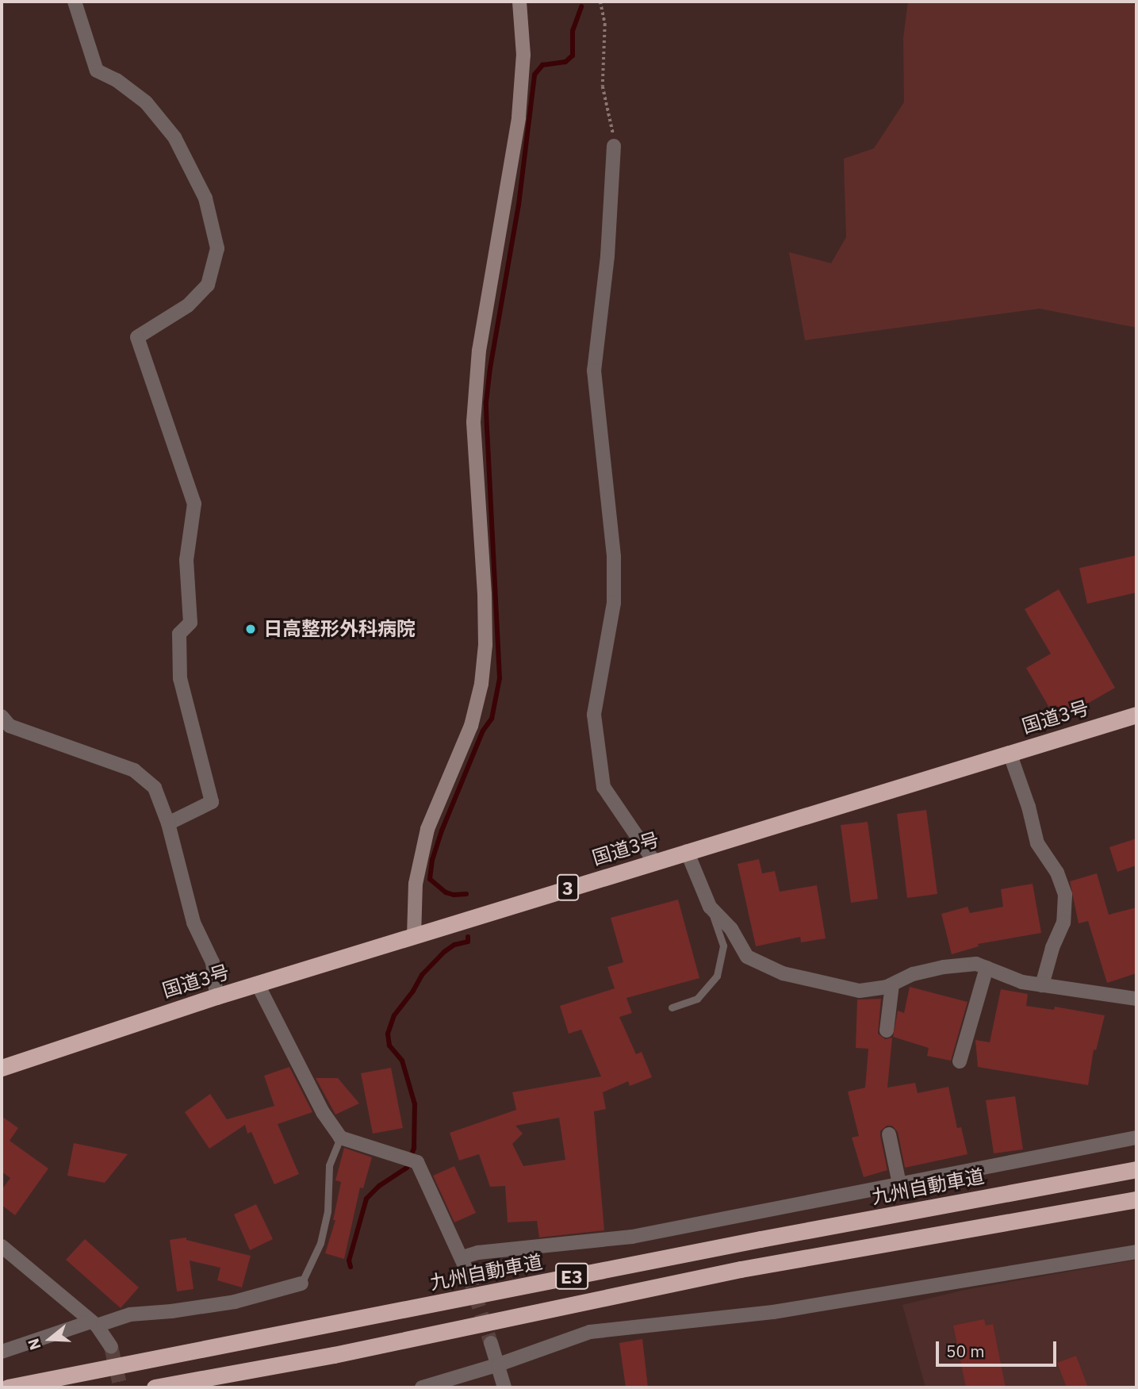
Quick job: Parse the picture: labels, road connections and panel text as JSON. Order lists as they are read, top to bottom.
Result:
{
  "streets": {
    "highway": [
      "国道3号",
      "3",
      "九州自動車道",
      "E3"
    ]
  },
  "places": ["日高整形外科病院"],
  "scale_bar": "50 m",
  "north": "left"
}
